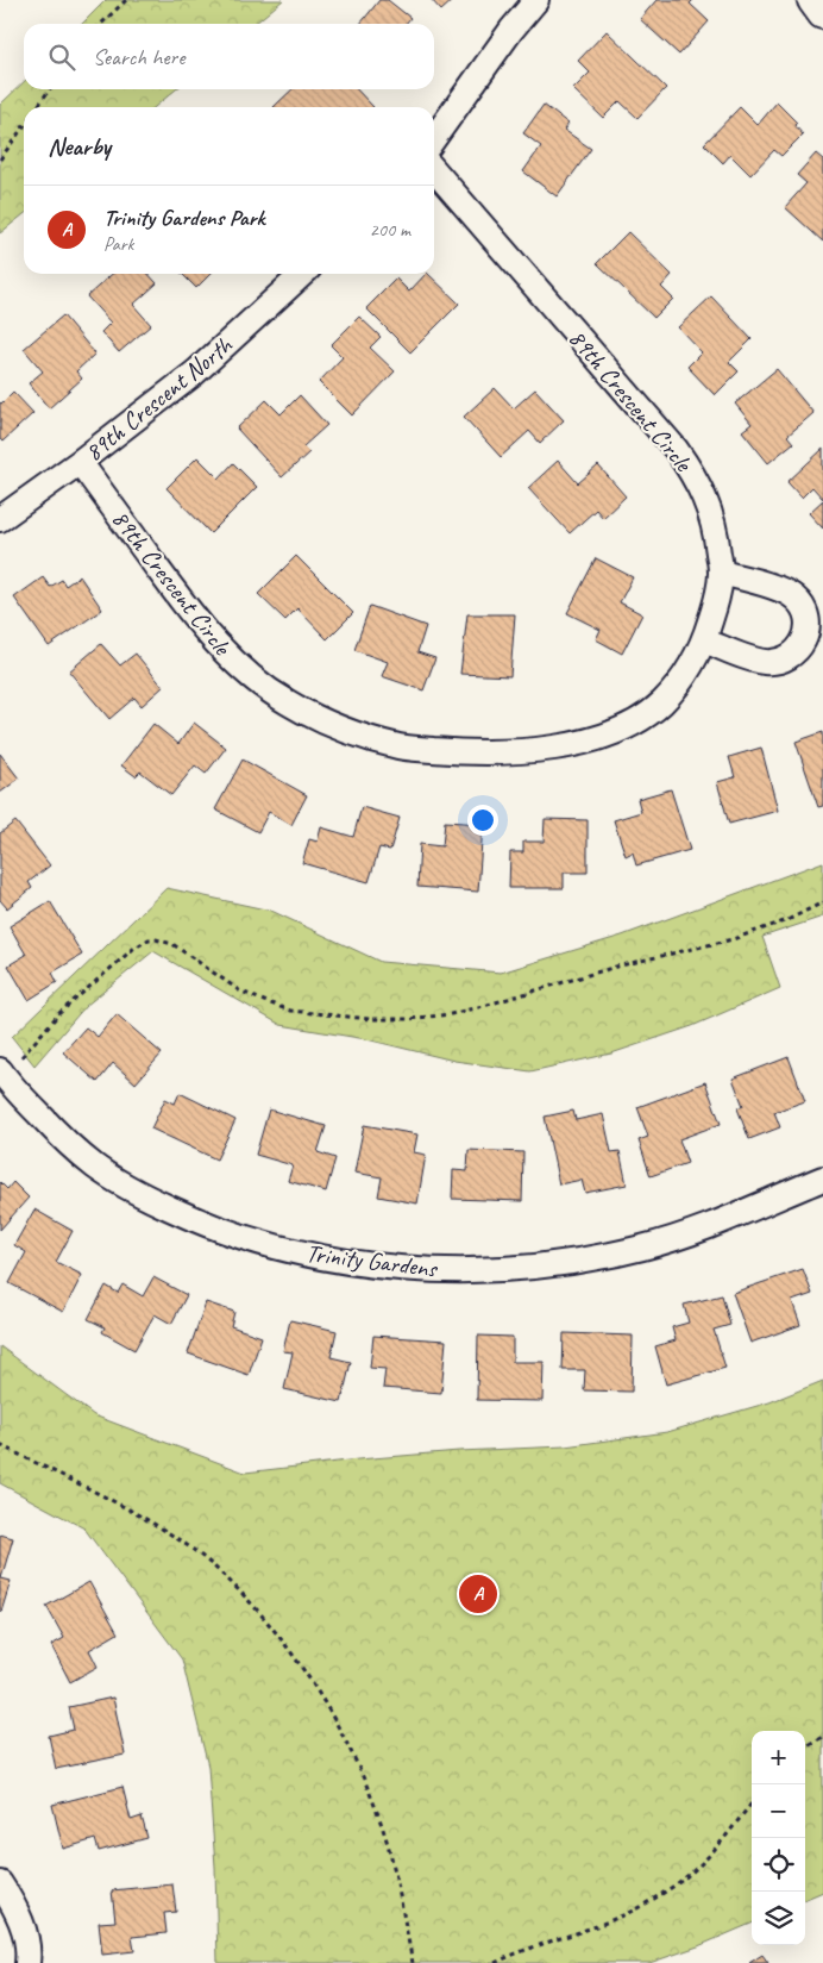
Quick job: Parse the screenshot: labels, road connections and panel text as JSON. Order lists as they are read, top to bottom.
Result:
{
  "streets": {
    "street": ["89th Crescent North", "89th Crescent Circle", "Trinity Gardens"]
  },
  "crossings": [
    ["89th Crescent North", "89th Crescent Circle"]
  ],
  "page": {
    "search": "Search here",
    "heading": "Nearby",
    "list": [
      {
        "mark": "A",
        "name": "Trinity Gardens Park",
        "note": "Park",
        "value": "200 m"
      }
    ],
    "pins": "A",
    "map_buttons": ["+", "−"]
  }
}
